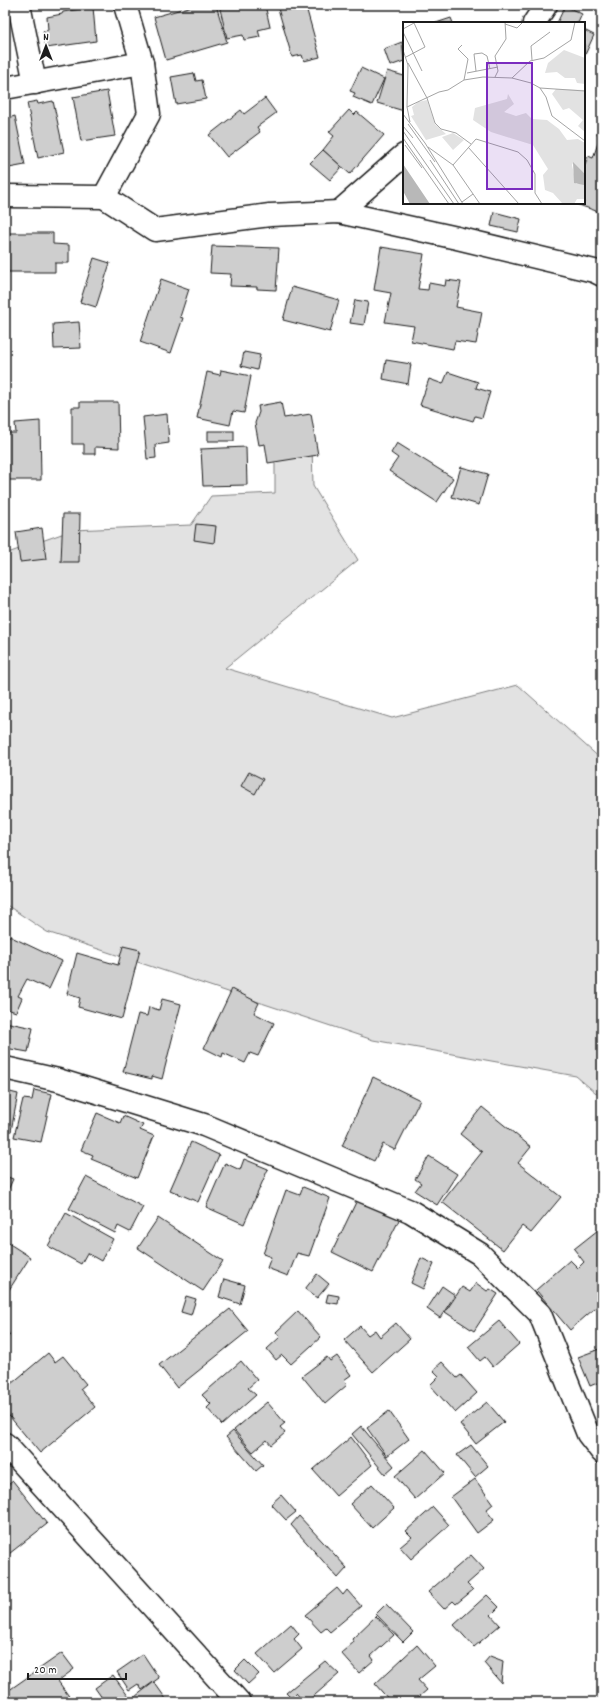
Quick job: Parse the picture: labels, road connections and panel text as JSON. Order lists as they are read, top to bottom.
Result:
{
  "scale_bar": "20 m",
  "north": "top"
}
